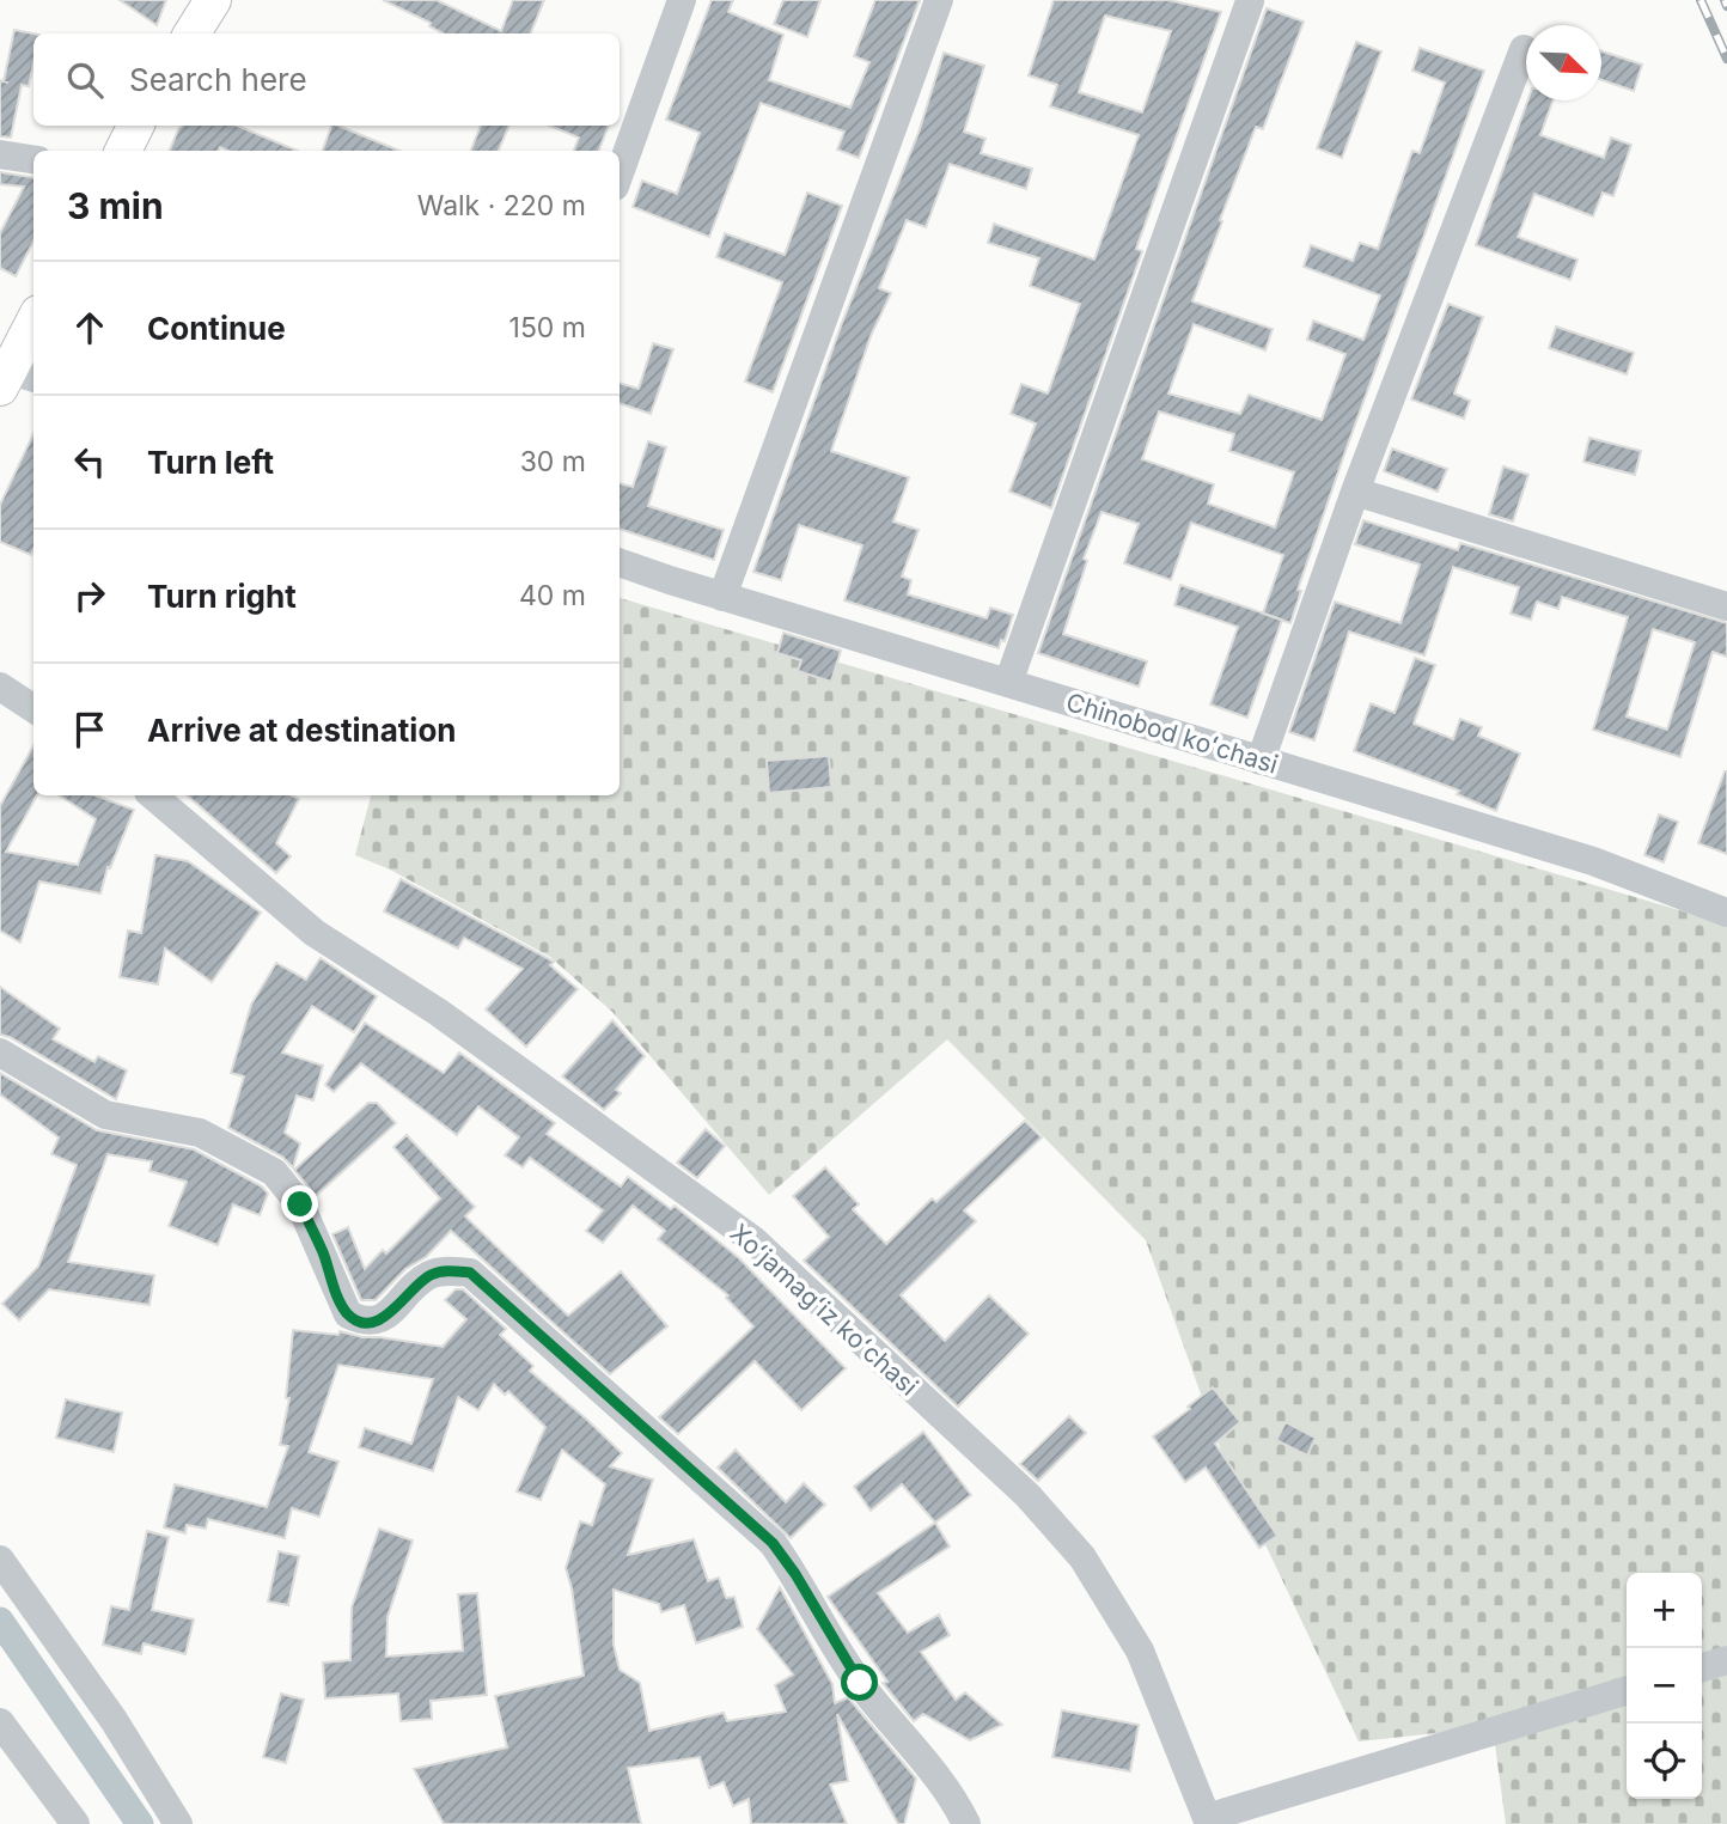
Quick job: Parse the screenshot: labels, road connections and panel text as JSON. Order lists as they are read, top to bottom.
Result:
{
  "streets": {
    "street": ["Chinobod koʻchasi", "Xoʻjamagʻiz koʻchasi"]
  },
  "north": "bottom right",
  "page": {
    "search": "Search here",
    "heading": ["3 min", "Walk · 220 m"],
    "list": [
      ["Continue", "150 m"],
      ["Turn left", "30 m"],
      ["Turn right", "40 m"],
      "Arrive at destination"
    ],
    "map_buttons": ["+", "−"]
  }
}
